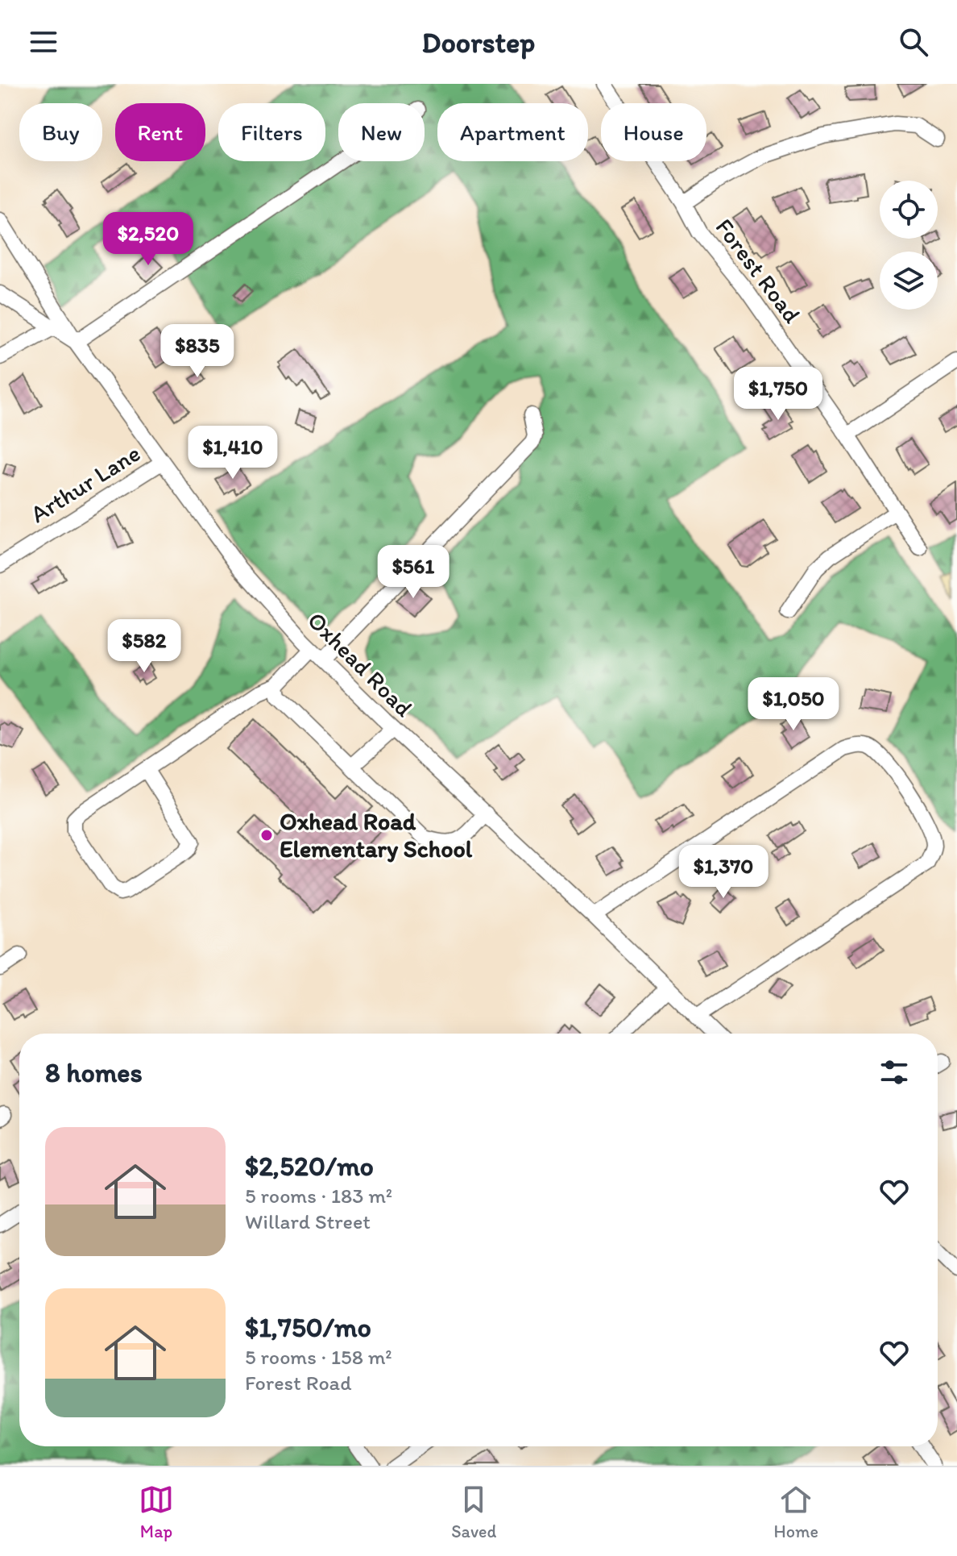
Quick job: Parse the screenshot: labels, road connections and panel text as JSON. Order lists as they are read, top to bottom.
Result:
{
  "streets": {
    "street": ["Forest Road", "Arthur Lane", "Oxhead Road"]
  },
  "crossings": [
    ["Arthur Lane", "Oxhead Road"]
  ],
  "places": ["Oxhead Road Elementary School"],
  "page": {
    "header": "Doorstep",
    "chip": [
      "Buy",
      "Rent",
      "Filters",
      "New",
      "Apartment",
      "House"
    ],
    "price": [
      "$2,520",
      "$835",
      "$1,750",
      "$1,410",
      "$561",
      "$582",
      "$1,050",
      "$1,370"
    ],
    "heading": "8 homes",
    "list": [
      {
        "name": "$2,520/mo",
        "note": "5 rooms · 183 m² · Willard Street"
      },
      {
        "name": "$1,750/mo",
        "note": "5 rooms · 158 m² · Forest Road"
      }
    ],
    "tabs": ["Map", "Saved", "Home"]
  }
}
